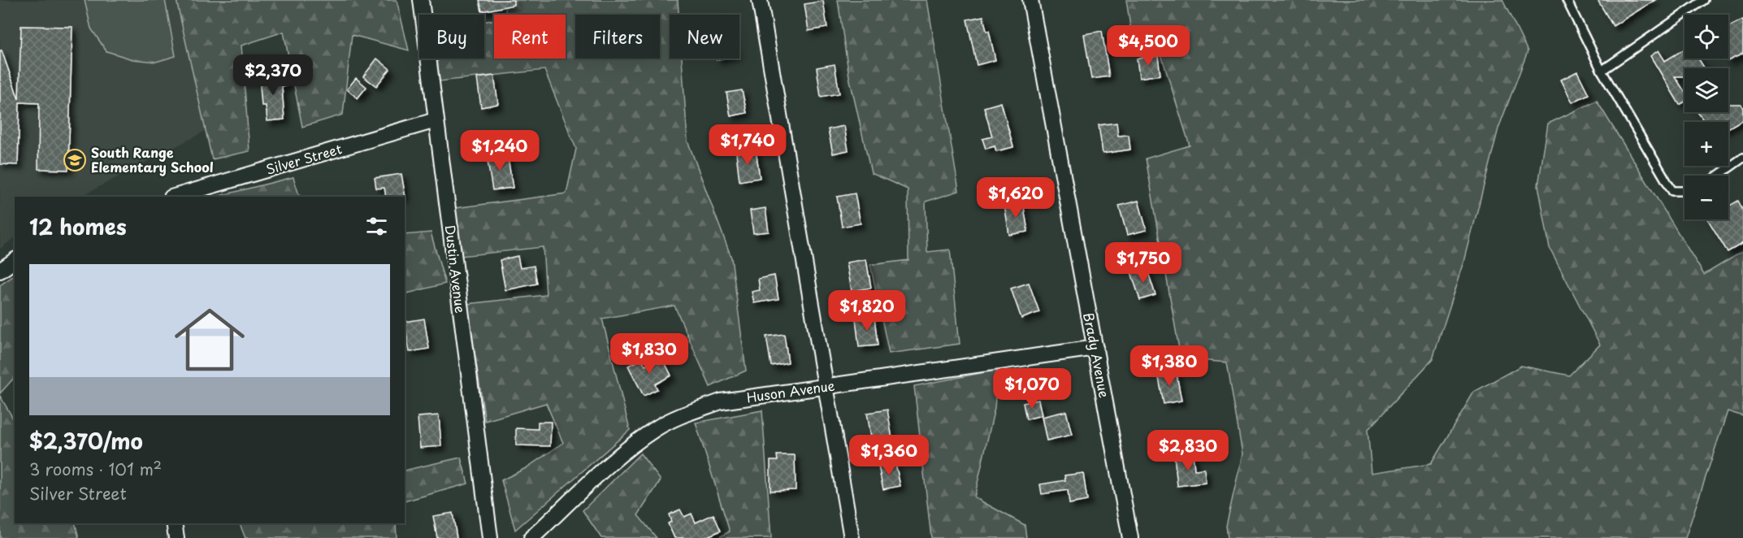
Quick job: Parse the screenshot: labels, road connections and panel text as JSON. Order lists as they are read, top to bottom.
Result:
{
  "streets": {
    "street": [
      "Silver Street",
      "Dustin Avenue",
      "Brady Avenue",
      "Huson Avenue"
    ]
  },
  "crossings": [
    ["Silver Street", "Dustin Avenue"],
    ["Brady Avenue", "Huson Avenue"]
  ],
  "places": {
    "school or university": ["South Range Elementary School"]
  },
  "page": {
    "map_buttons": ["+", "−"],
    "chip": [
      "Buy",
      "Rent",
      "Filters",
      "New"
    ],
    "price": [
      "$4,500",
      "$2,370",
      "$1,740",
      "$1,240",
      "$1,620",
      "$1,750",
      "$1,820",
      "$1,830",
      "$1,380",
      "$1,070",
      "$2,830",
      "$1,360"
    ],
    "heading": "12 homes",
    "list": [
      {
        "name": "$2,370/mo",
        "note": "3 rooms · 101 m² · Silver Street"
      }
    ]
  }
}
